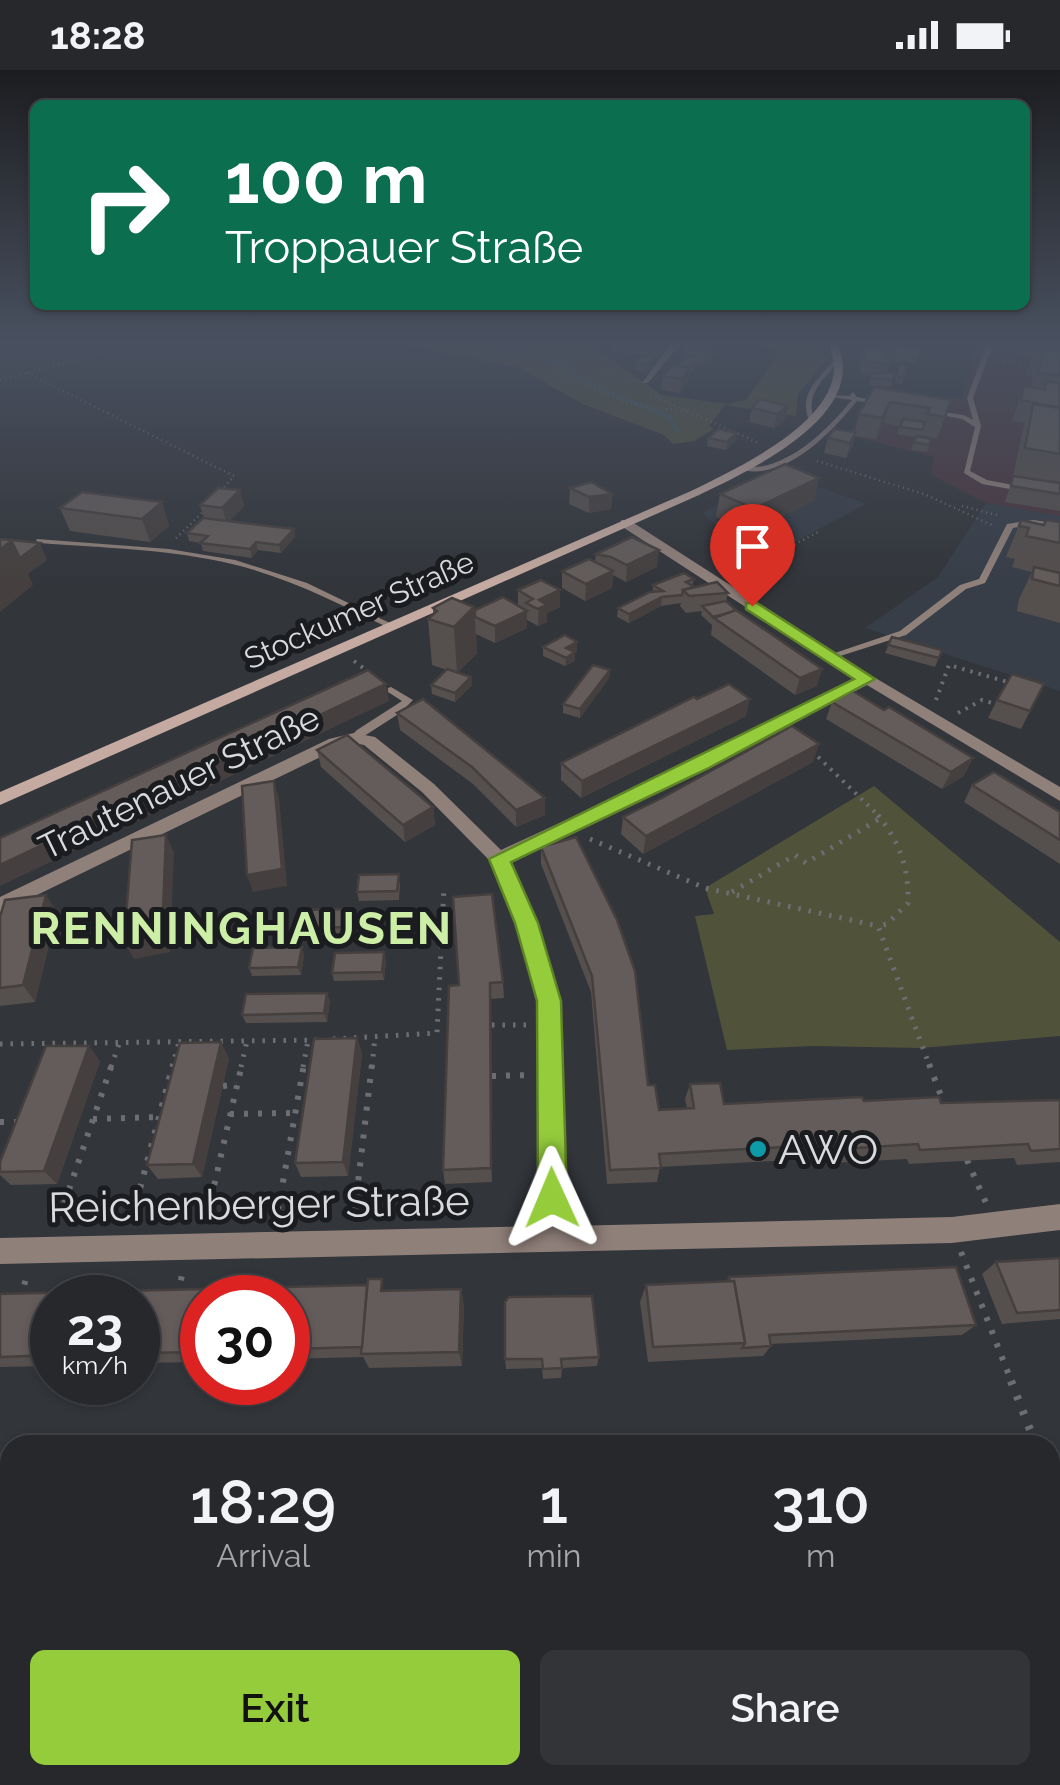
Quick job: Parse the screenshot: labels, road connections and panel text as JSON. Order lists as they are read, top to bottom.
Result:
{
  "streets": {
    "main road": ["Stockumer Straße"],
    "street": ["Trautenauer Straße", "Reichenberger Straße"]
  },
  "crossings": [
    ["Trautenauer Straße", "Reichenberger Straße"]
  ],
  "districts": ["RENNINGHAUSEN"],
  "places": ["AWO"],
  "page": {
    "status": "18:28",
    "turn": ["100 m", "Troppauer Straße"],
    "speed": "23 km/h",
    "limit": "30",
    "eta": [
      "18:29",
      "Arrival",
      "1",
      "min",
      "310",
      "m"
    ],
    "buttons": ["Exit", "Share"]
  }
}
